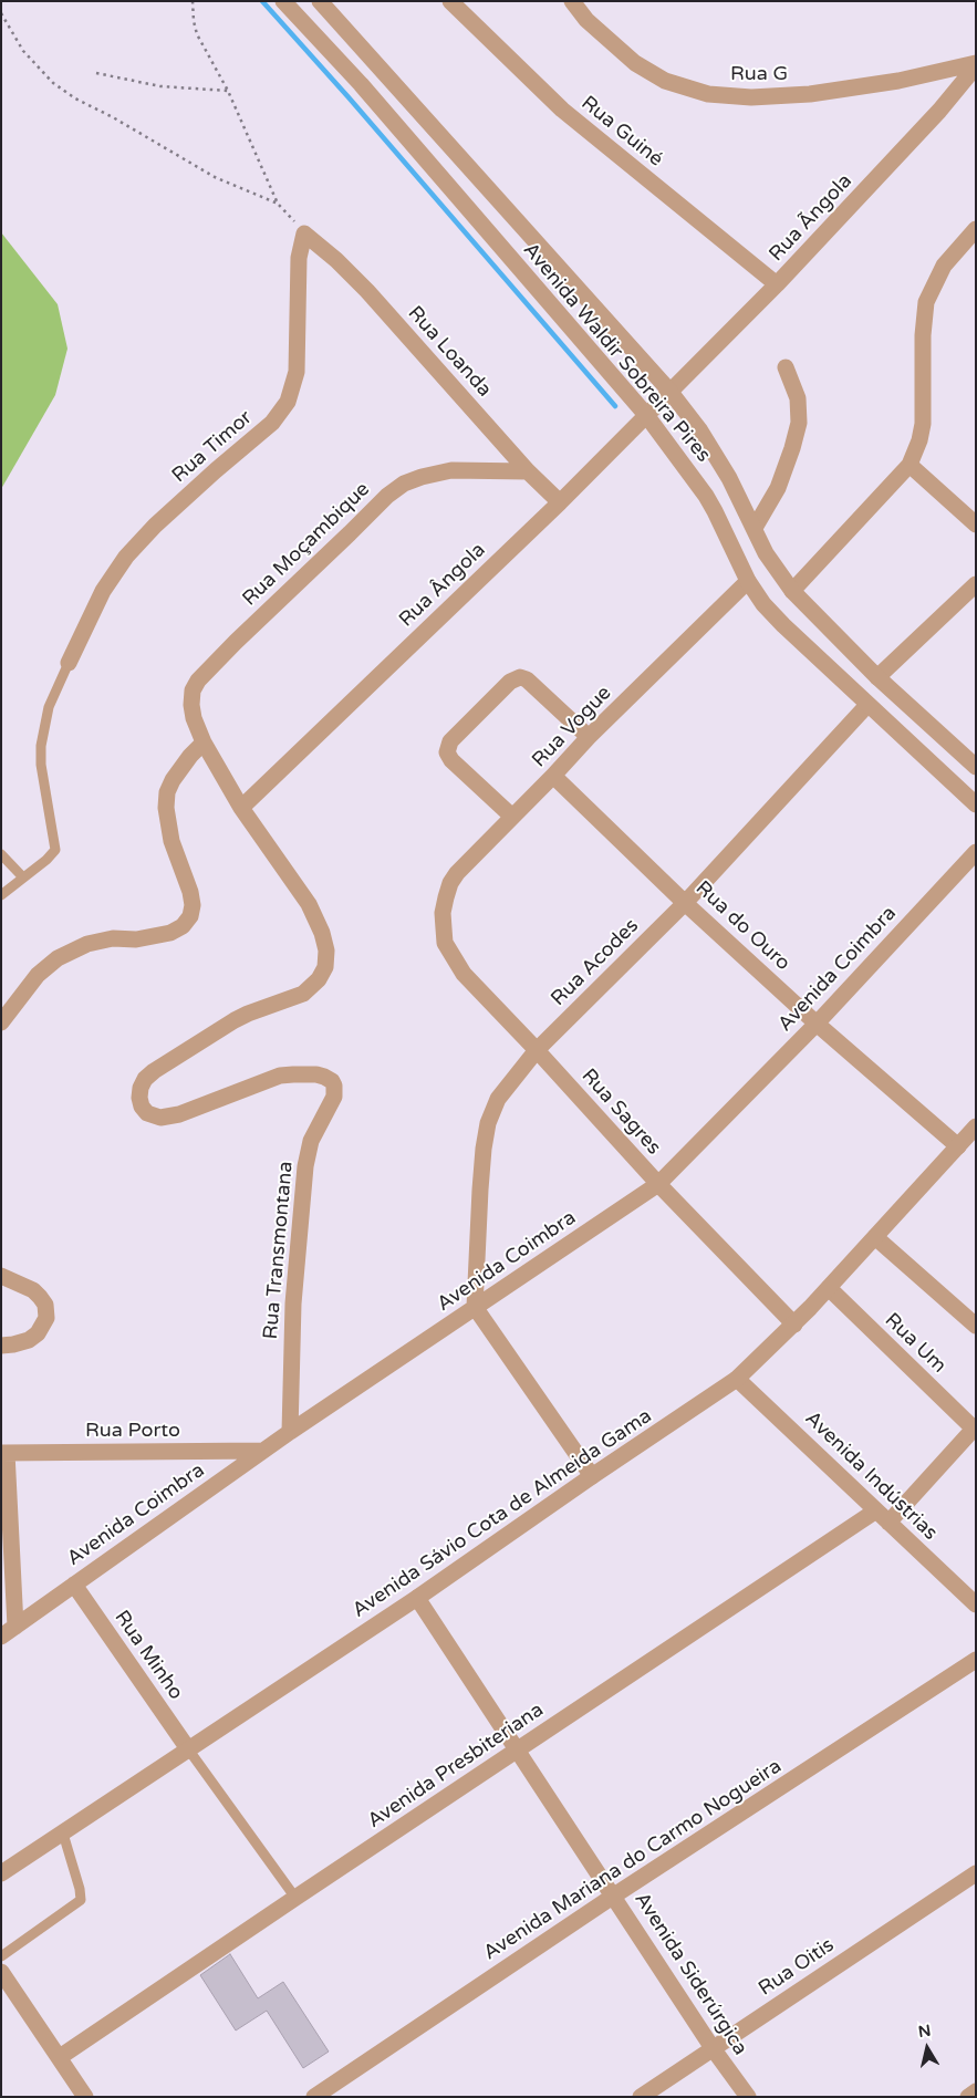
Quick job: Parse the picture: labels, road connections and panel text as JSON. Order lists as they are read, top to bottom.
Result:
{
  "streets": {
    "street": [
      "Rua G",
      "Rua Guiné",
      "Rua Ãngola",
      "Rua Loanda",
      "Avenida Waldir Sobreira Pires",
      "Rua Timor",
      "Rua Moçambique",
      "Rua Ângola",
      "Rua Vogue",
      "Rua do Ouro",
      "Rua Acodes",
      "Avenida Coimbra",
      "Rua Sagres",
      "Rua Transmontana",
      "Rua Um",
      "Rua Porto",
      "Avenida Indústrias",
      "Avenida Sávio Cota de Almeida Gama",
      "Rua Minho",
      "Avenida Presbiteriana",
      "Avenida Mariana do Carmo Nogueira",
      "Rua Oitis",
      "Avenida Siderúrgica"
    ]
  },
  "crossings": [
    ["Rua G", "Rua Ãngola"],
    ["Rua Guiné", "Rua Ãngola"],
    ["Rua Ãngola", "Avenida Waldir Sobreira Pires"],
    ["Rua Ãngola", "Rua Ângola"],
    ["Rua Loanda", "Rua Timor"],
    ["Rua Loanda", "Rua Moçambique"],
    ["Rua Loanda", "Rua Ângola"],
    ["Avenida Waldir Sobreira Pires", "Rua Ângola"],
    ["Avenida Waldir Sobreira Pires", "Rua Vogue"],
    ["Avenida Waldir Sobreira Pires", "Rua Acodes"],
    ["Rua Moçambique", "Rua Ângola"],
    ["Rua Moçambique", "Rua Transmontana"],
    ["Rua Ângola", "Rua Transmontana"],
    ["Rua Vogue", "Rua do Ouro"],
    ["Rua Vogue", "Rua Sagres"],
    ["Rua do Ouro", "Rua Acodes"],
    ["Rua do Ouro", "Avenida Coimbra"],
    ["Rua do Ouro", "Avenida Sávio Cota de Almeida Gama"],
    ["Rua Acodes", "Avenida Coimbra"],
    ["Rua Acodes", "Rua Sagres"],
    ["Avenida Coimbra", "Rua Sagres"],
    ["Avenida Coimbra", "Rua Transmontana"],
    ["Avenida Coimbra", "Rua Porto"],
    ["Avenida Coimbra", "Rua Minho"],
    ["Rua Sagres", "Avenida Sávio Cota de Almeida Gama"],
    ["Rua Um", "Avenida Sávio Cota de Almeida Gama"],
    ["Avenida Indústrias", "Avenida Sávio Cota de Almeida Gama"],
    ["Avenida Indústrias", "Avenida Presbiteriana"],
    ["Avenida Sávio Cota de Almeida Gama", "Rua Minho"],
    ["Avenida Sávio Cota de Almeida Gama", "Avenida Siderúrgica"],
    ["Avenida Presbiteriana", "Avenida Siderúrgica"],
    ["Avenida Mariana do Carmo Nogueira", "Avenida Siderúrgica"],
    ["Rua Oitis", "Avenida Siderúrgica"]
  ],
  "north": "top"
}
